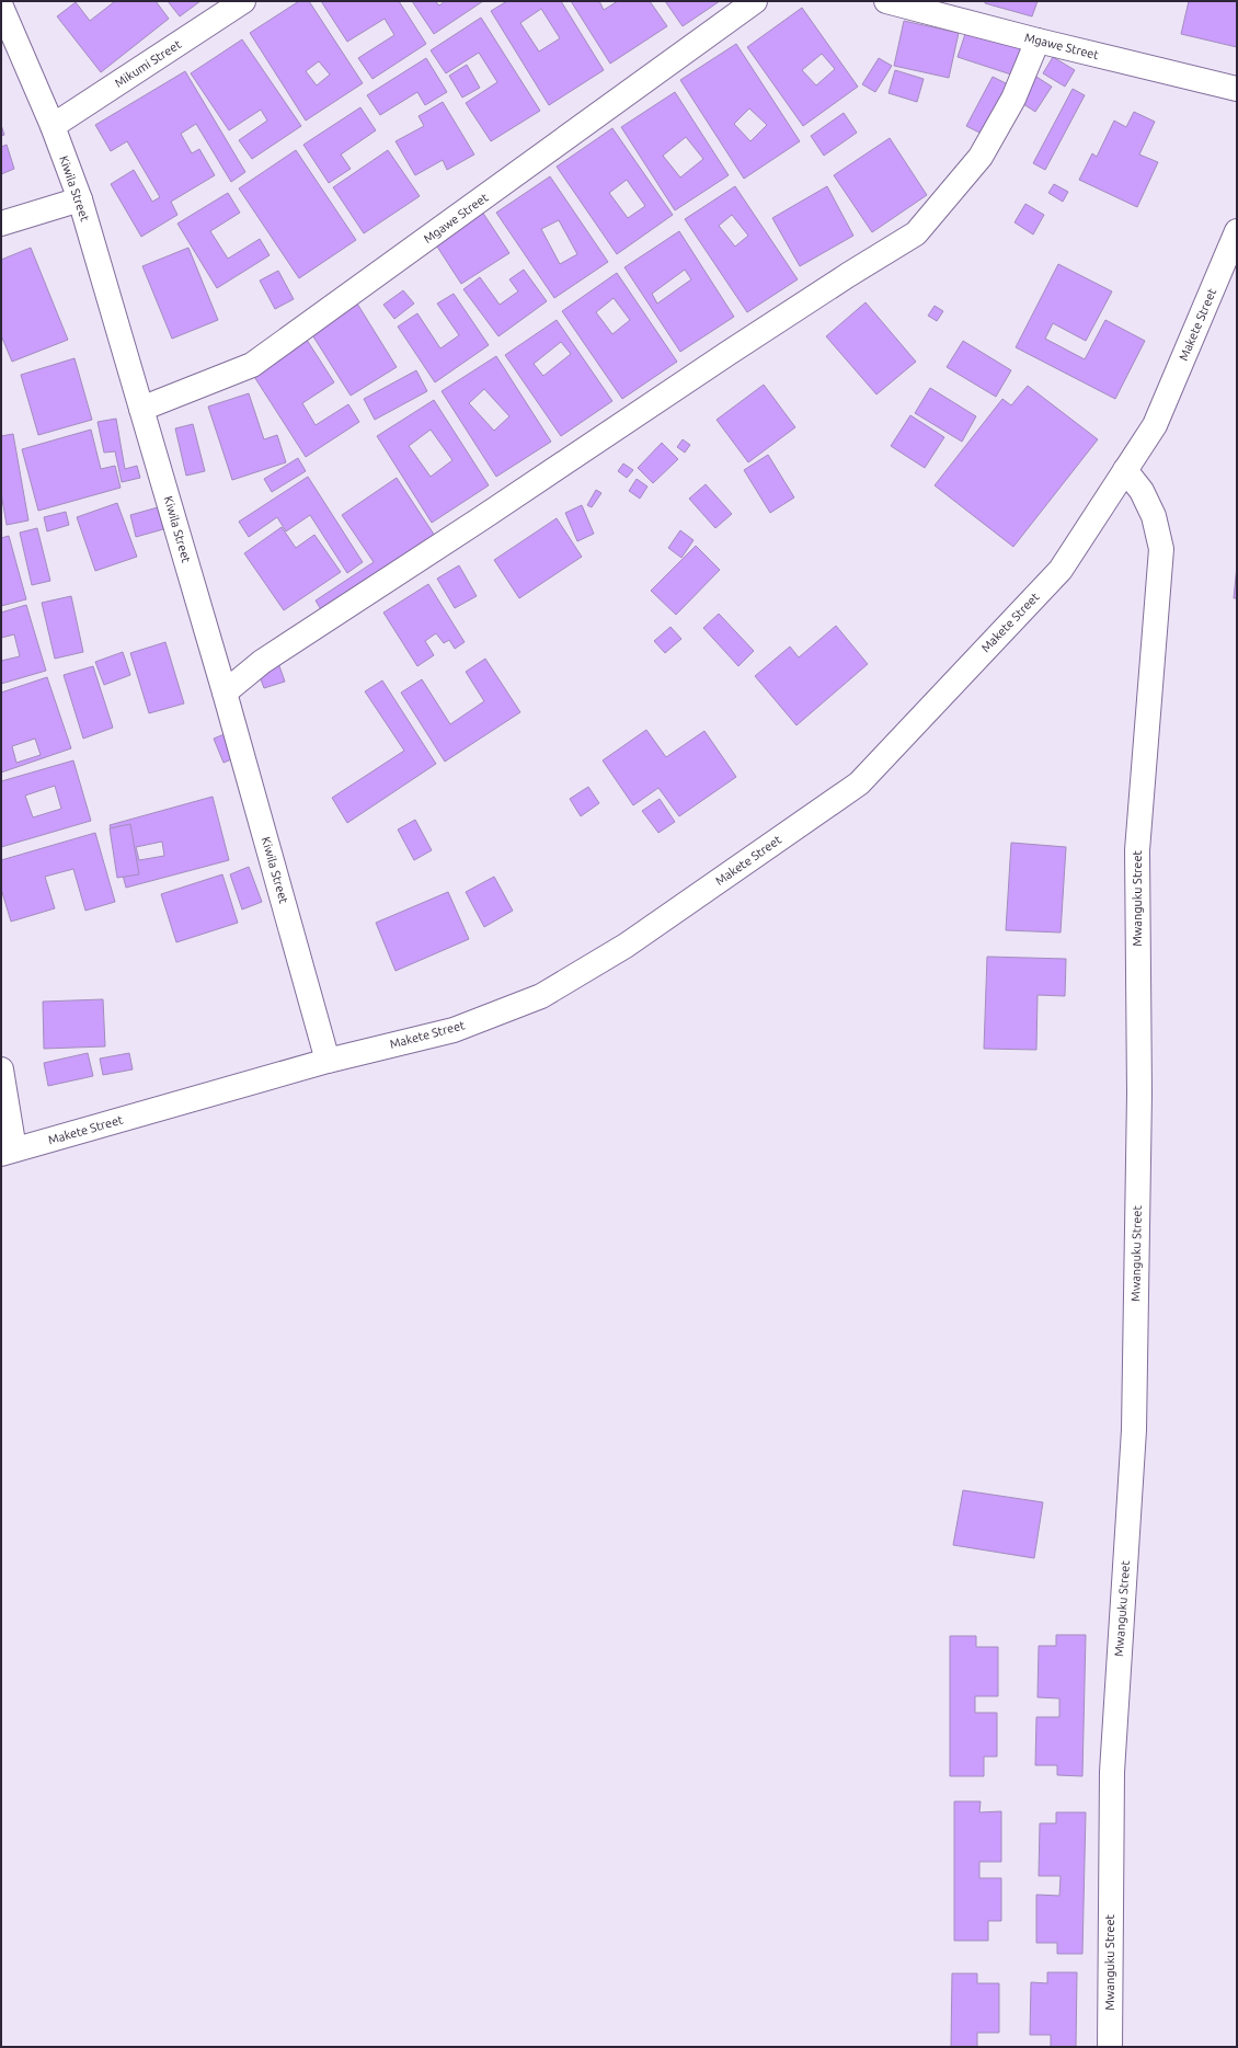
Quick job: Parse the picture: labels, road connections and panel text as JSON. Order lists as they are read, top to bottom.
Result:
{
  "streets": {
    "street": [
      "Mgawe Street",
      "Mikumi Street",
      "Kiwila Street",
      "Makete Street",
      "Mwanguku Street"
    ]
  },
  "crossings": [
    ["Mgawe Street", "Kiwila Street"],
    ["Mikumi Street", "Kiwila Street"],
    ["Kiwila Street", "Makete Street"],
    ["Makete Street", "Mwanguku Street"]
  ]
}
